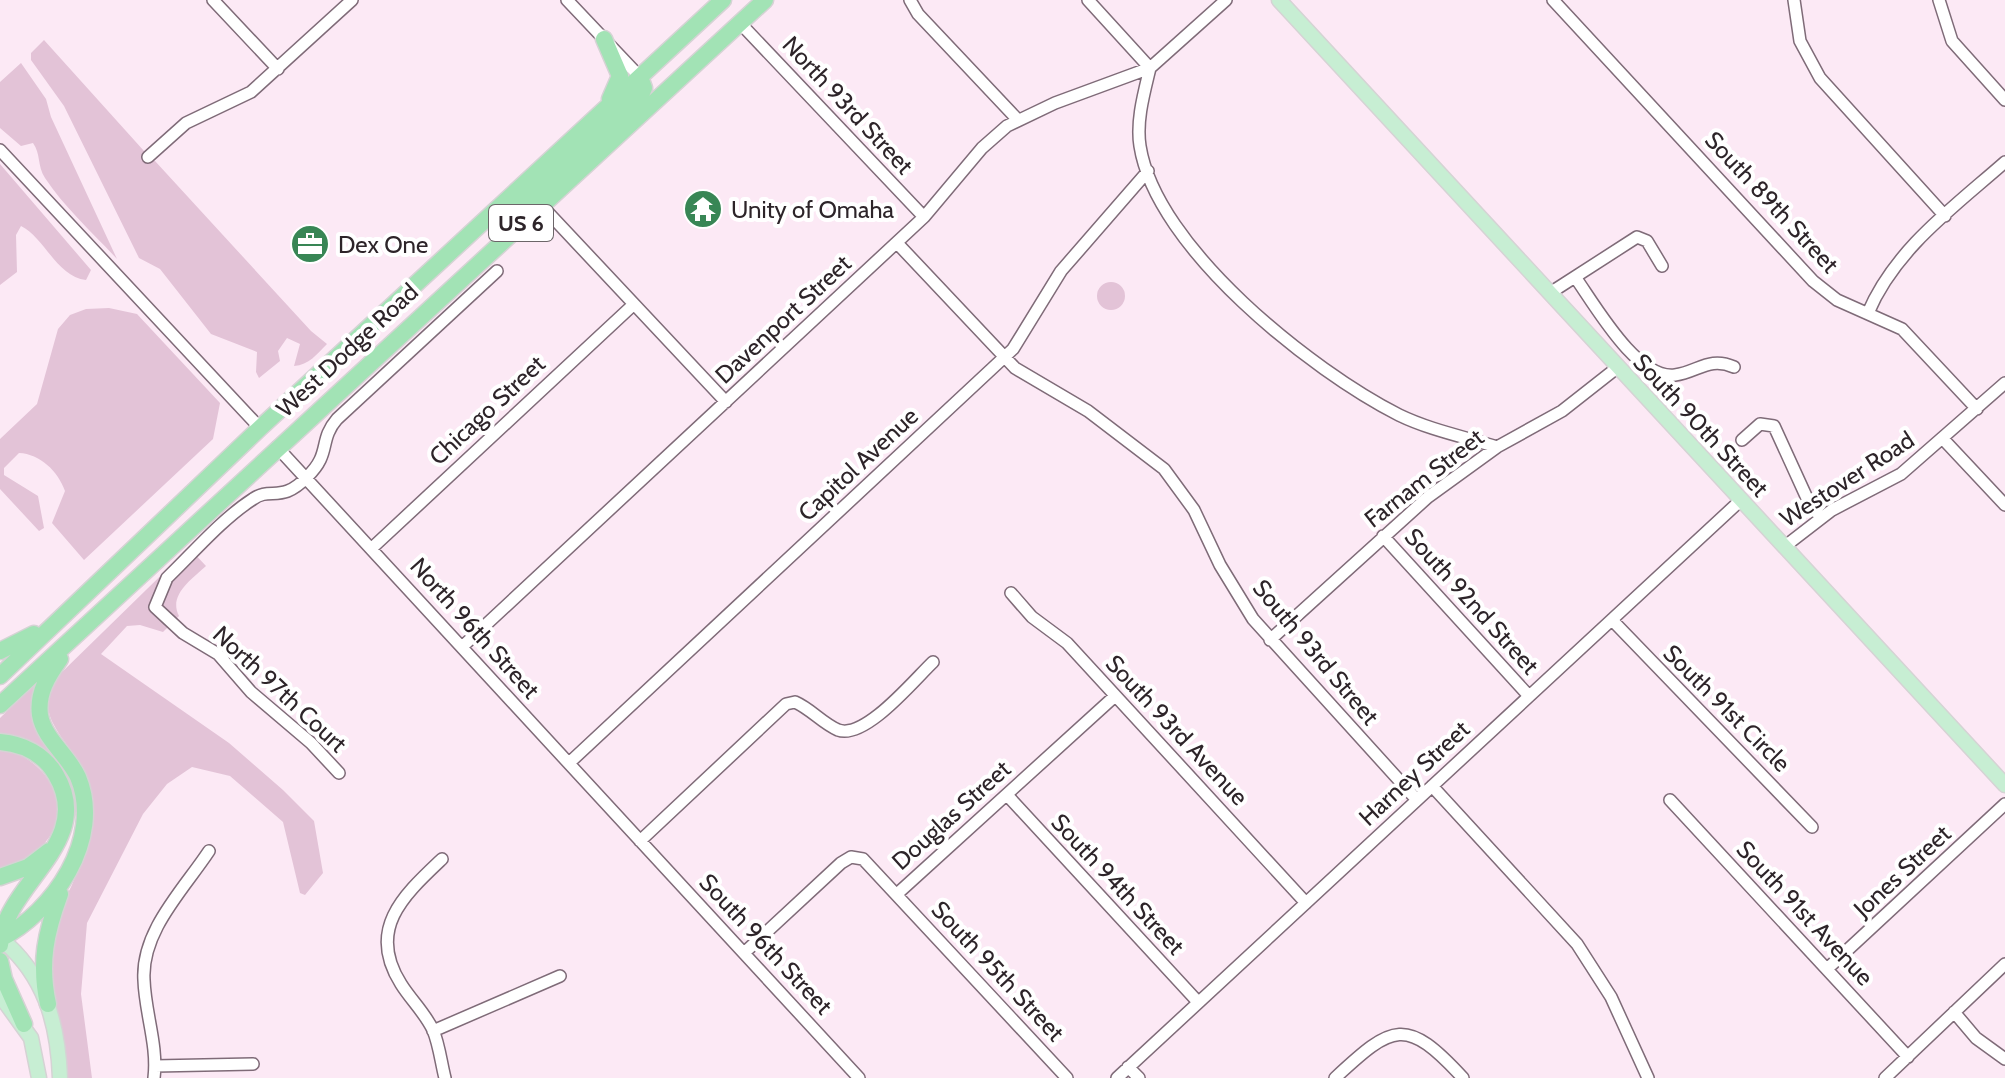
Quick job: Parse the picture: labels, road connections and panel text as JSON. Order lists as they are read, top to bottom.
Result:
{
  "streets": {
    "highway": ["US 6", "West Dodge Road"],
    "main road": ["South 90th Street"],
    "street": [
      "North 93rd Street",
      "South 89th Street",
      "Davenport Street",
      "Chicago Street",
      "Capitol Avenue",
      "Farnam Street",
      "Westover Road",
      "South 92nd Street",
      "North 96th Street",
      "South 93rd Street",
      "North 97th Court",
      "South 91st Circle",
      "South 93rd Avenue",
      "Harney Street",
      "Douglas Street",
      "Jones Street",
      "South 94th Street",
      "South 91st Avenue",
      "South 96th Street",
      "South 95th Street"
    ]
  },
  "crossings": [
    ["North 93rd Street", "Davenport Street"],
    ["North 93rd Street", "West Dodge Road"],
    ["South 89th Street", "Westover Road"],
    ["Davenport Street", "North 96th Street"],
    ["West Dodge Road", "North 96th Street"],
    ["Chicago Street", "North 96th Street"],
    ["South 90th Street", "Farnam Street"],
    ["South 90th Street", "Westover Road"],
    ["South 90th Street", "Harney Street"],
    ["Capitol Avenue", "North 96th Street"],
    ["Capitol Avenue", "South 93rd Street"],
    ["Farnam Street", "South 92nd Street"],
    ["Farnam Street", "South 93rd Street"],
    ["South 92nd Street", "Harney Street"],
    ["North 96th Street", "North 97th Court"],
    ["North 96th Street", "South 96th Street"],
    ["South 93rd Street", "Harney Street"],
    ["South 91st Circle", "Harney Street"],
    ["South 93rd Avenue", "Harney Street"],
    ["South 93rd Avenue", "Douglas Street"],
    ["Harney Street", "South 94th Street"],
    ["Douglas Street", "South 94th Street"],
    ["Douglas Street", "South 96th Street"],
    ["Douglas Street", "South 95th Street"],
    ["Jones Street", "South 91st Avenue"]
  ],
  "places": {
    "temple": ["Unity of Omaha"],
    "office": ["Dex One"]
  }
}
